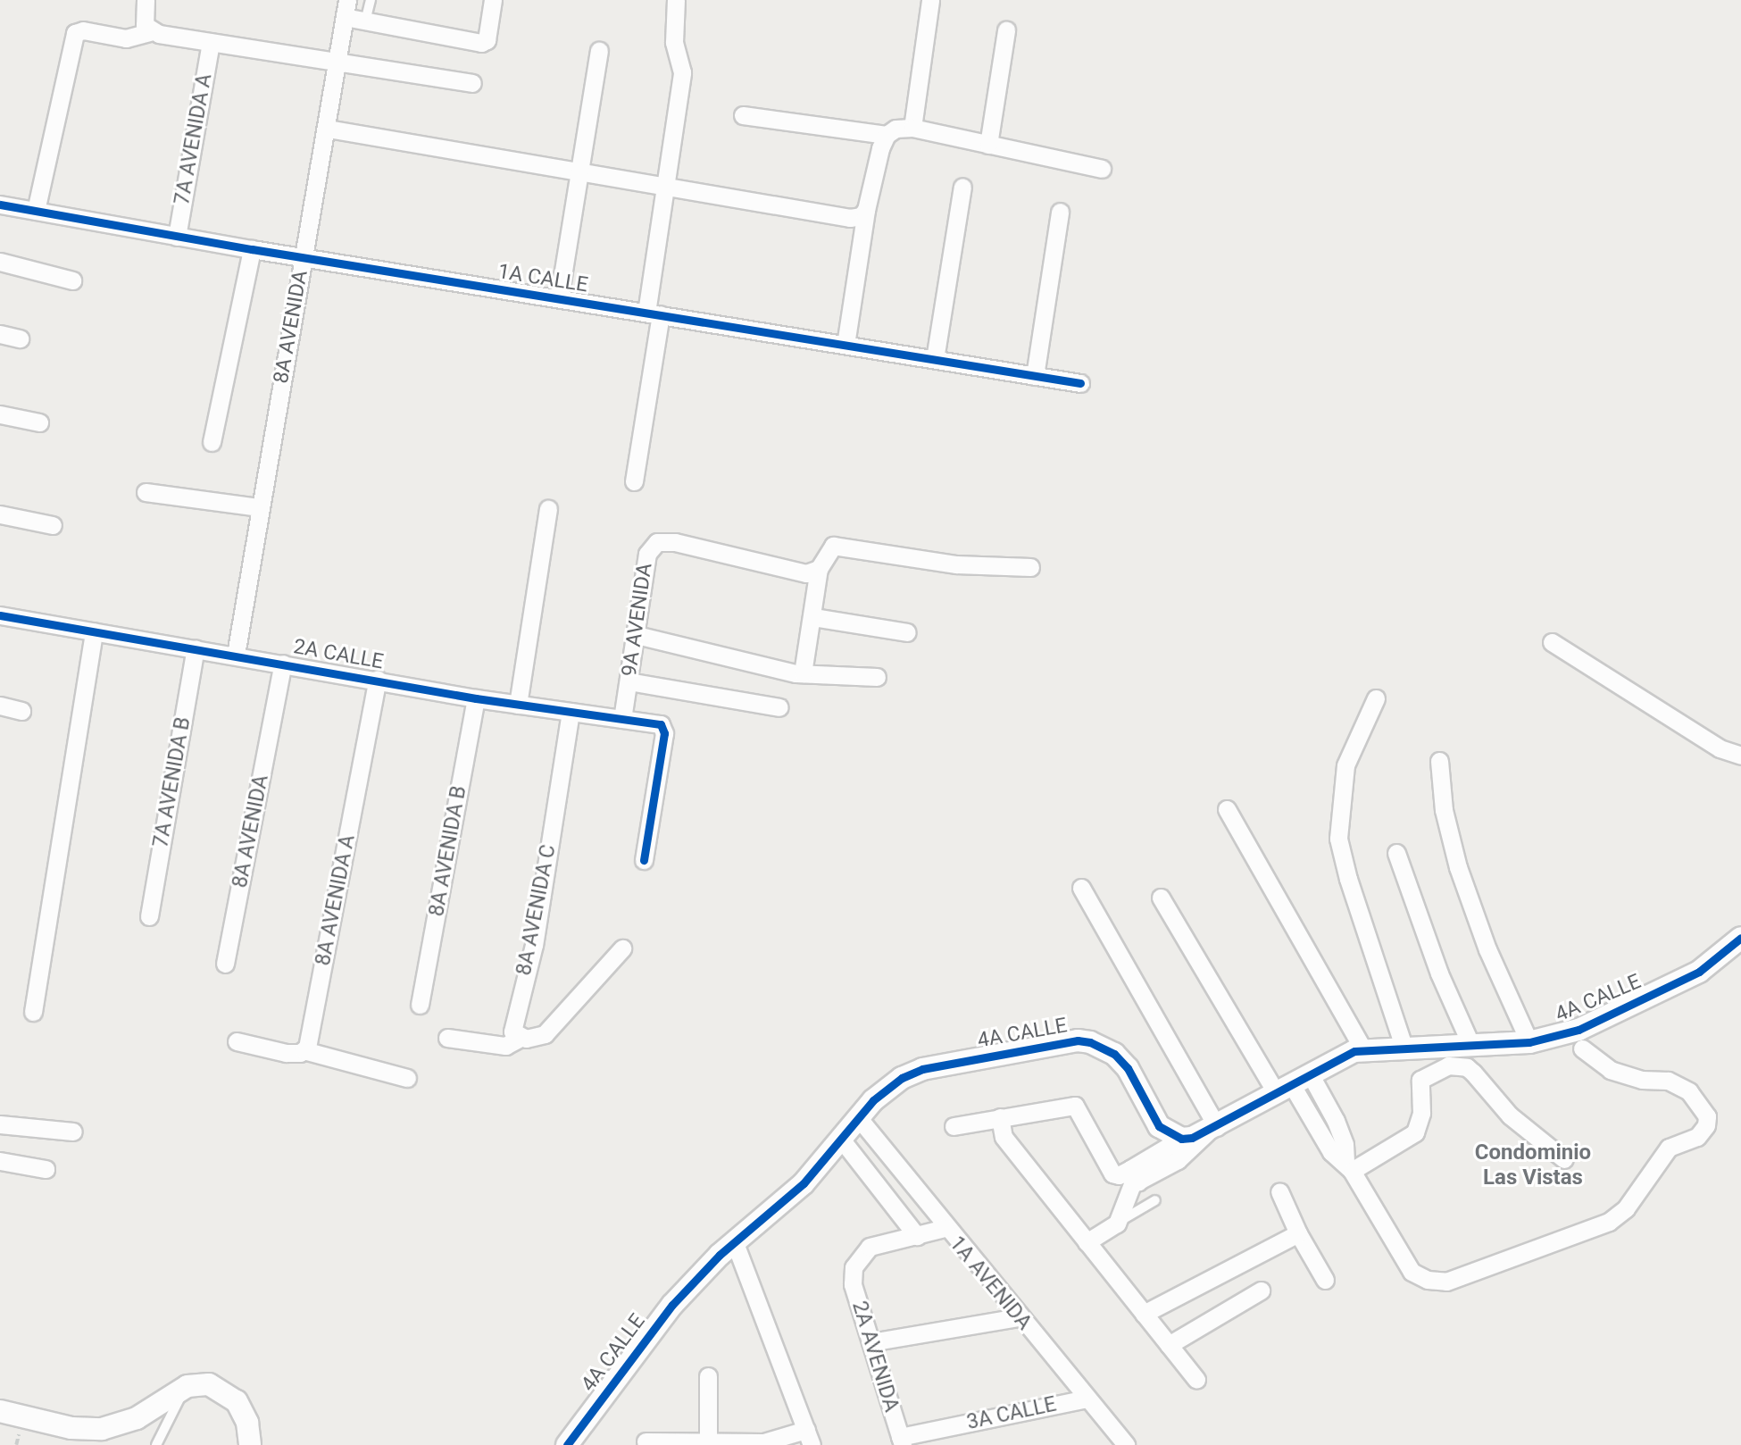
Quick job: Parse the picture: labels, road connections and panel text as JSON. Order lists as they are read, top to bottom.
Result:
{
  "streets": {
    "street": [
      "7A AVENIDA A",
      "1A CALLE",
      "8A AVENIDA",
      "9A AVENIDA",
      "2A CALLE",
      "7A AVENIDA B",
      "8A AVENIDA B",
      "8A AVENIDA A",
      "8A AVENIDA C",
      "4A CALLE",
      "1A AVENIDA",
      "2A AVENIDA",
      "3A CALLE"
    ]
  },
  "crossings": [
    ["7A AVENIDA A", "1A CALLE"],
    ["1A CALLE", "8A AVENIDA"],
    ["8A AVENIDA", "2A CALLE"],
    ["9A AVENIDA", "2A CALLE"],
    ["2A CALLE", "7A AVENIDA B"],
    ["2A CALLE", "8A AVENIDA B"],
    ["2A CALLE", "8A AVENIDA A"],
    ["2A CALLE", "8A AVENIDA C"],
    ["4A CALLE", "1A AVENIDA"],
    ["1A AVENIDA", "2A AVENIDA"],
    ["1A AVENIDA", "3A CALLE"],
    ["2A AVENIDA", "3A CALLE"]
  ],
  "districts": ["Condominio Las Vistas"]
}
